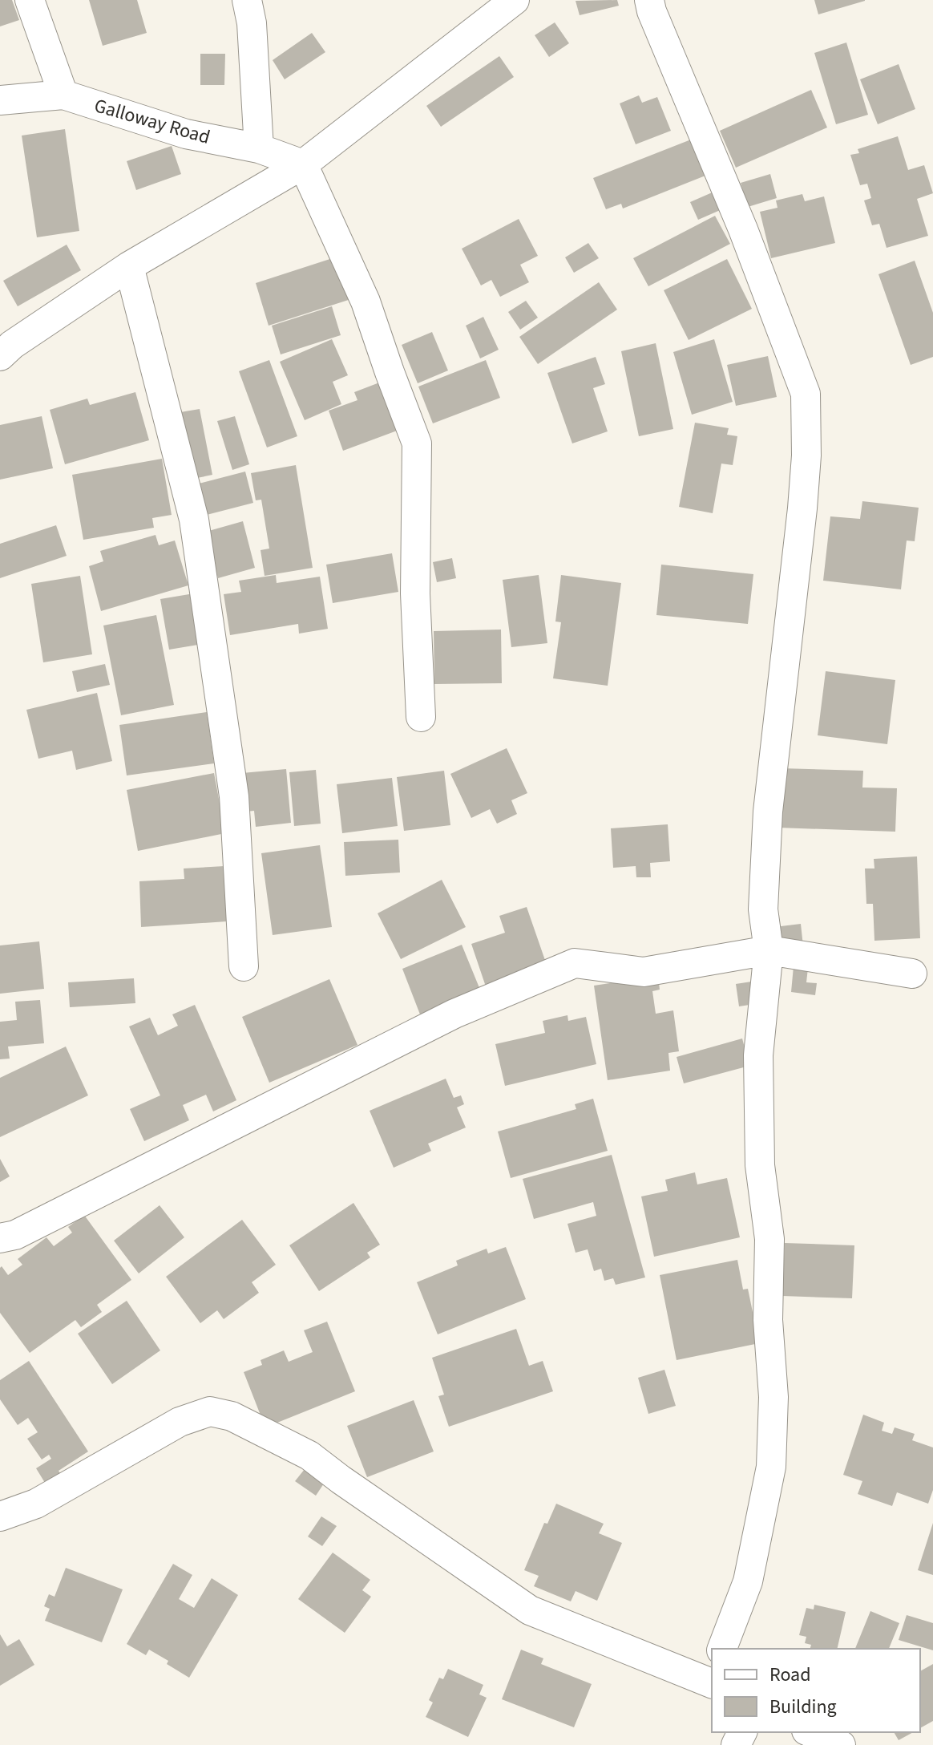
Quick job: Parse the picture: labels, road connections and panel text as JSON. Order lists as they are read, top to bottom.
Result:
{
  "streets": {
    "street": ["Galloway Road"]
  },
  "legend": ["Road", "Building"]
}
